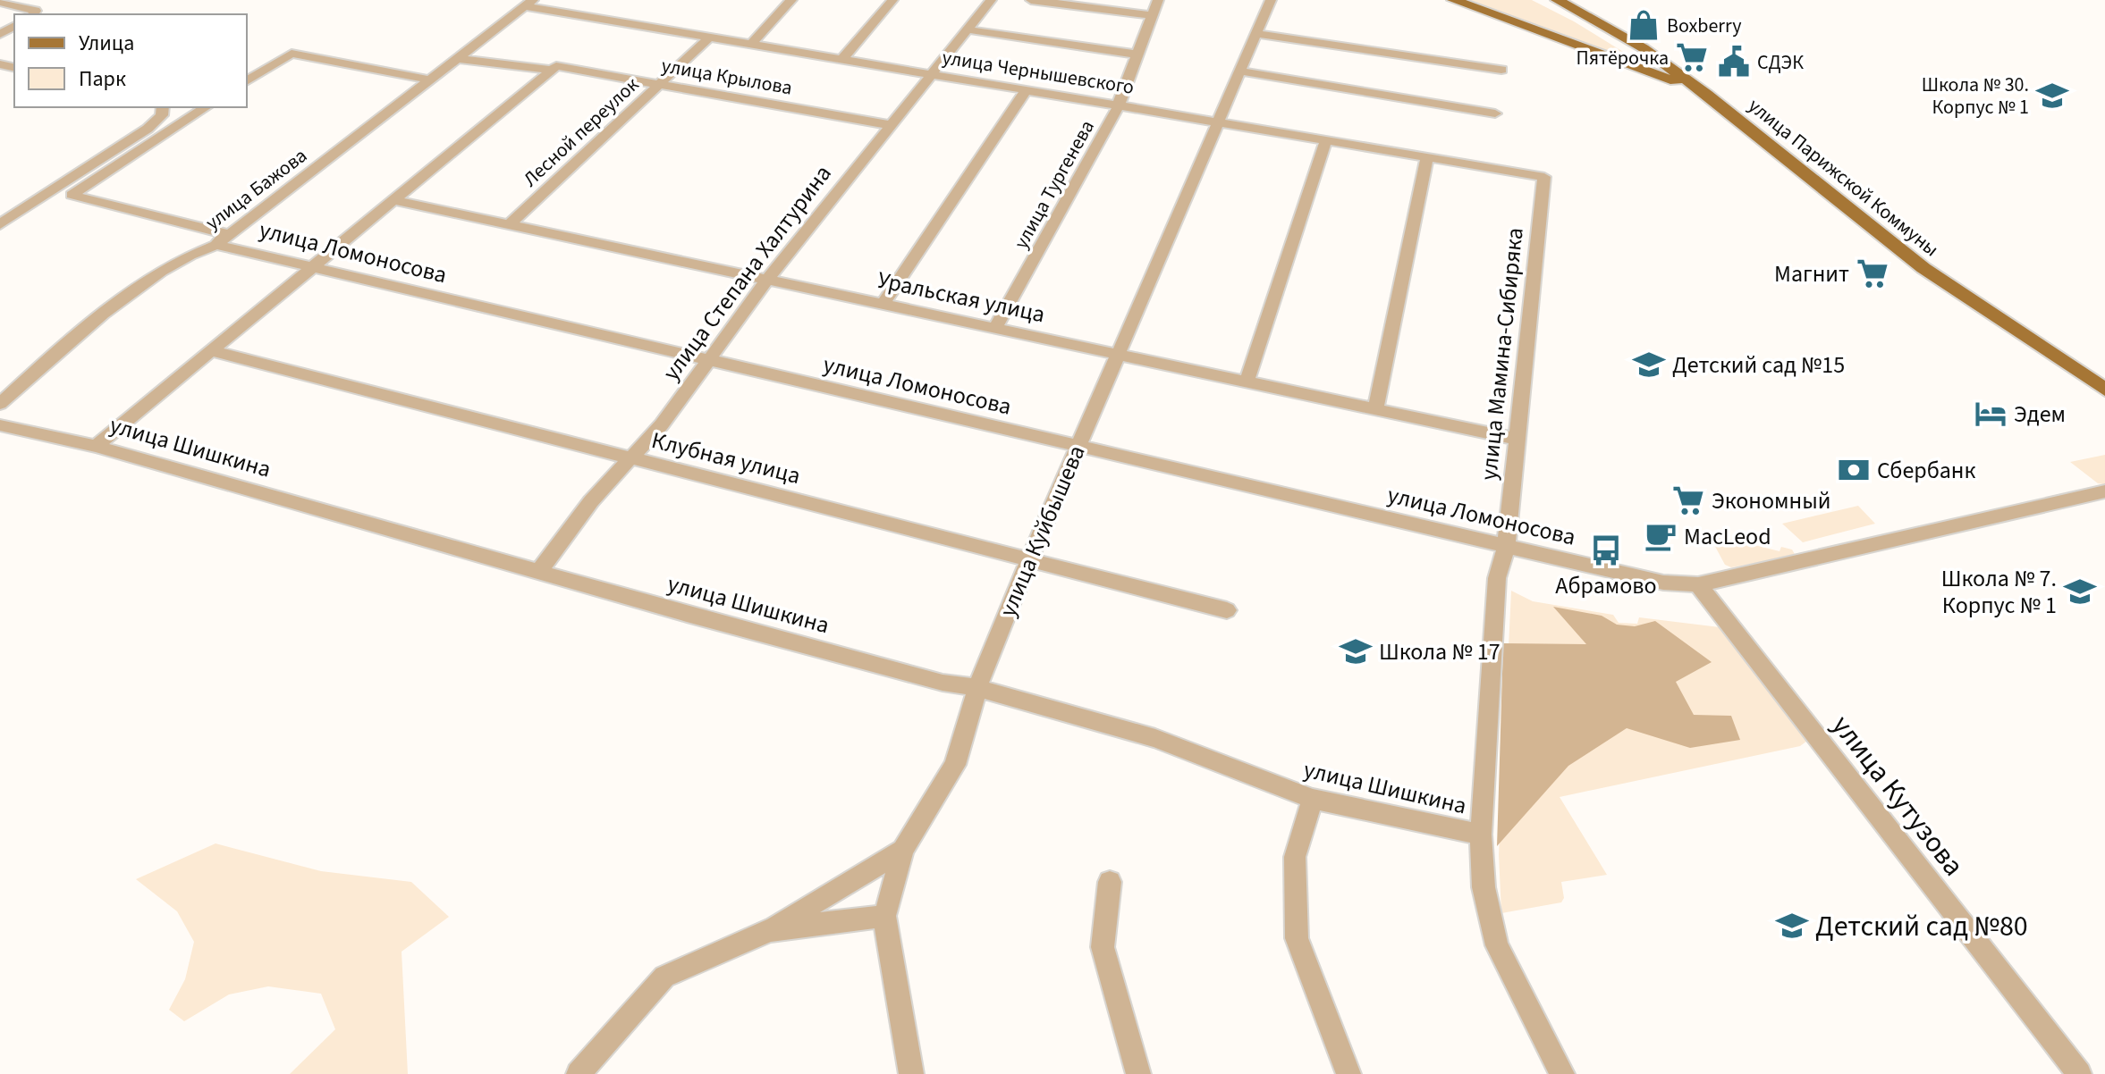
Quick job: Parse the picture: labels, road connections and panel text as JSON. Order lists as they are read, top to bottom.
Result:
{
  "streets": {
    "main road": ["улица Парижской Коммуны"],
    "street": [
      "улица Чернышевского",
      "улица Крылова",
      "Лесной переулок",
      "улица Тургенева",
      "улица Бажова",
      "улица Ломоносова",
      "улица Степана Халтурина",
      "Уральская улица",
      "улица Мамина-Сибиряка",
      "улица Шишкина",
      "Клубная улица",
      "улица Куйбышева",
      "улица Кутузова"
    ]
  },
  "crossings": [
    ["улица Чернышевского", "Лесной переулок"],
    ["улица Чернышевского", "улица Тургенева"],
    ["улица Чернышевского", "улица Бажова"],
    ["улица Чернышевского", "улица Степана Халтурина"],
    ["улица Чернышевского", "улица Мамина-Сибиряка"],
    ["улица Чернышевского", "улица Куйбышева"],
    ["улица Крылова", "Лесной переулок"],
    ["улица Крылова", "улица Бажова"],
    ["улица Крылова", "улица Степана Халтурина"],
    ["Лесной переулок", "Уральская улица"],
    ["улица Тургенева", "Уральская улица"],
    ["улица Бажова", "улица Ломоносова"],
    ["улица Ломоносова", "улица Степана Халтурина"],
    ["улица Ломоносова", "улица Мамина-Сибиряка"],
    ["улица Ломоносова", "улица Куйбышева"],
    ["улица Ломоносова", "улица Кутузова"],
    ["улица Степана Халтурина", "Уральская улица"],
    ["улица Степана Халтурина", "улица Шишкина"],
    ["улица Степана Халтурина", "Клубная улица"],
    ["Уральская улица", "улица Мамина-Сибиряка"],
    ["Уральская улица", "улица Куйбышева"],
    ["улица Мамина-Сибиряка", "улица Шишкина"],
    ["улица Шишкина", "улица Куйбышева"],
    ["Клубная улица", "улица Куйбышева"]
  ],
  "places": {
    "shop": ["Boxberry"],
    "supermarket": ["Пятёрочка", "Магнит", "Экономный"],
    "public building": ["СДЭК"],
    "school or university": [
      "Школа № 30. Корпус № 1",
      "Детский сад №15",
      "Школа № 7. Корпус № 1",
      "Школа № 17",
      "Детский сад №80"
    ],
    "hotel": ["Эдем"],
    "bank": ["Сбербанк"],
    "cafe": ["MacLeod"],
    "bus stop": ["Абрамово"]
  },
  "legend": ["Улица", "Парк"]
}
